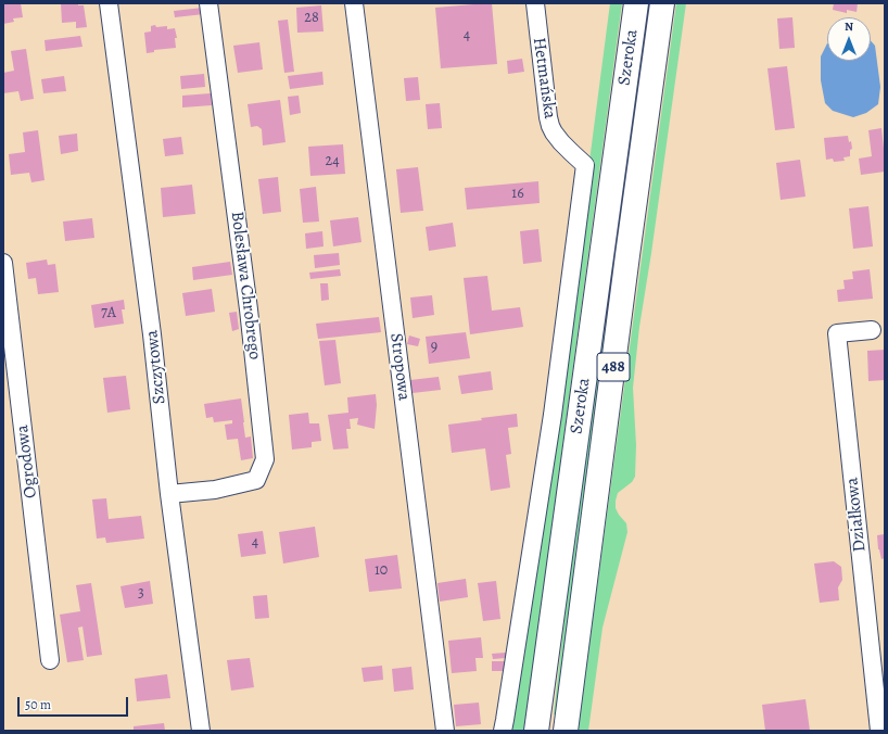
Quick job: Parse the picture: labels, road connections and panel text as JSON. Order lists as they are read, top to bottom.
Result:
{
  "streets": {
    "main road": ["Szeroka", "488"],
    "street": [
      "Hetmańska",
      "Bolesława Chrobrego",
      "Szczytowa",
      "Stropowa",
      "Ogrodowa",
      "Działkowa"
    ]
  },
  "crossings": [
    ["Bolesława Chrobrego", "Szczytowa"]
  ],
  "house_numbers": [
    "28",
    "4",
    "24",
    "16",
    "7A",
    "9",
    "4",
    "10",
    "3"
  ],
  "scale_bar": "50 m",
  "north": "top"
}
